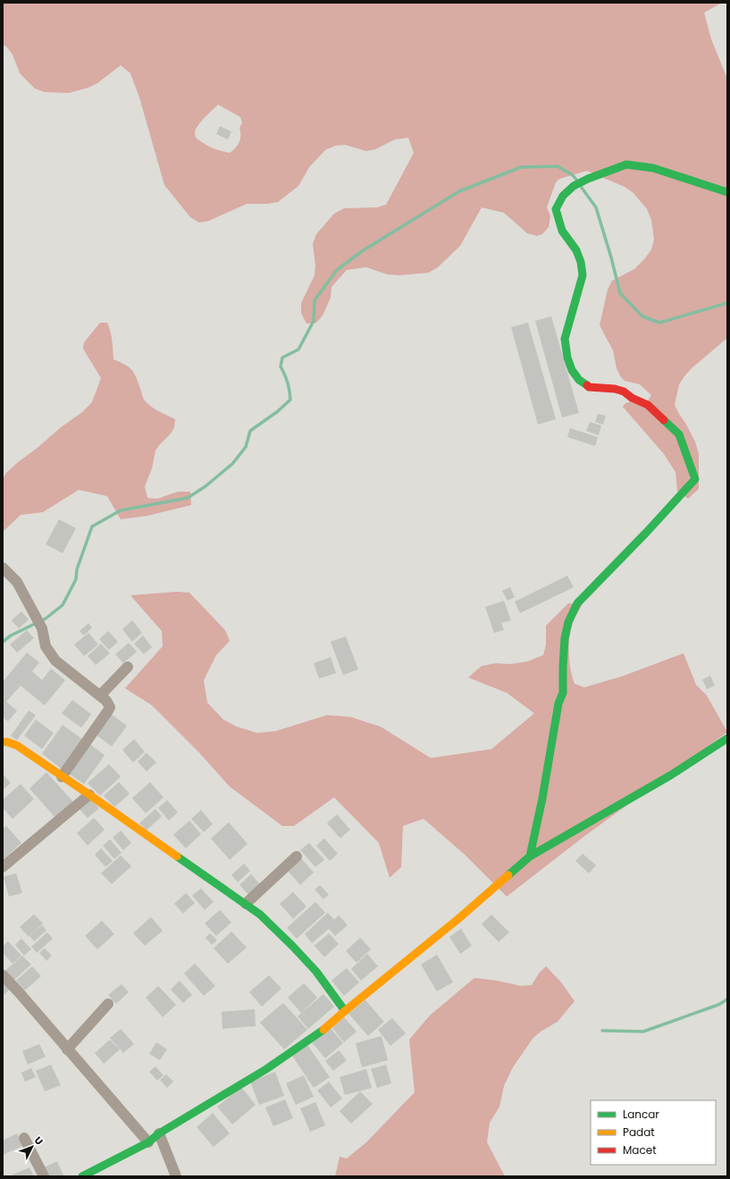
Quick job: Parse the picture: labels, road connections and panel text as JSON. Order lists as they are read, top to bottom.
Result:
{
  "legend": ["Lancar", "Padat", "Macet"],
  "north": "top right"
}
